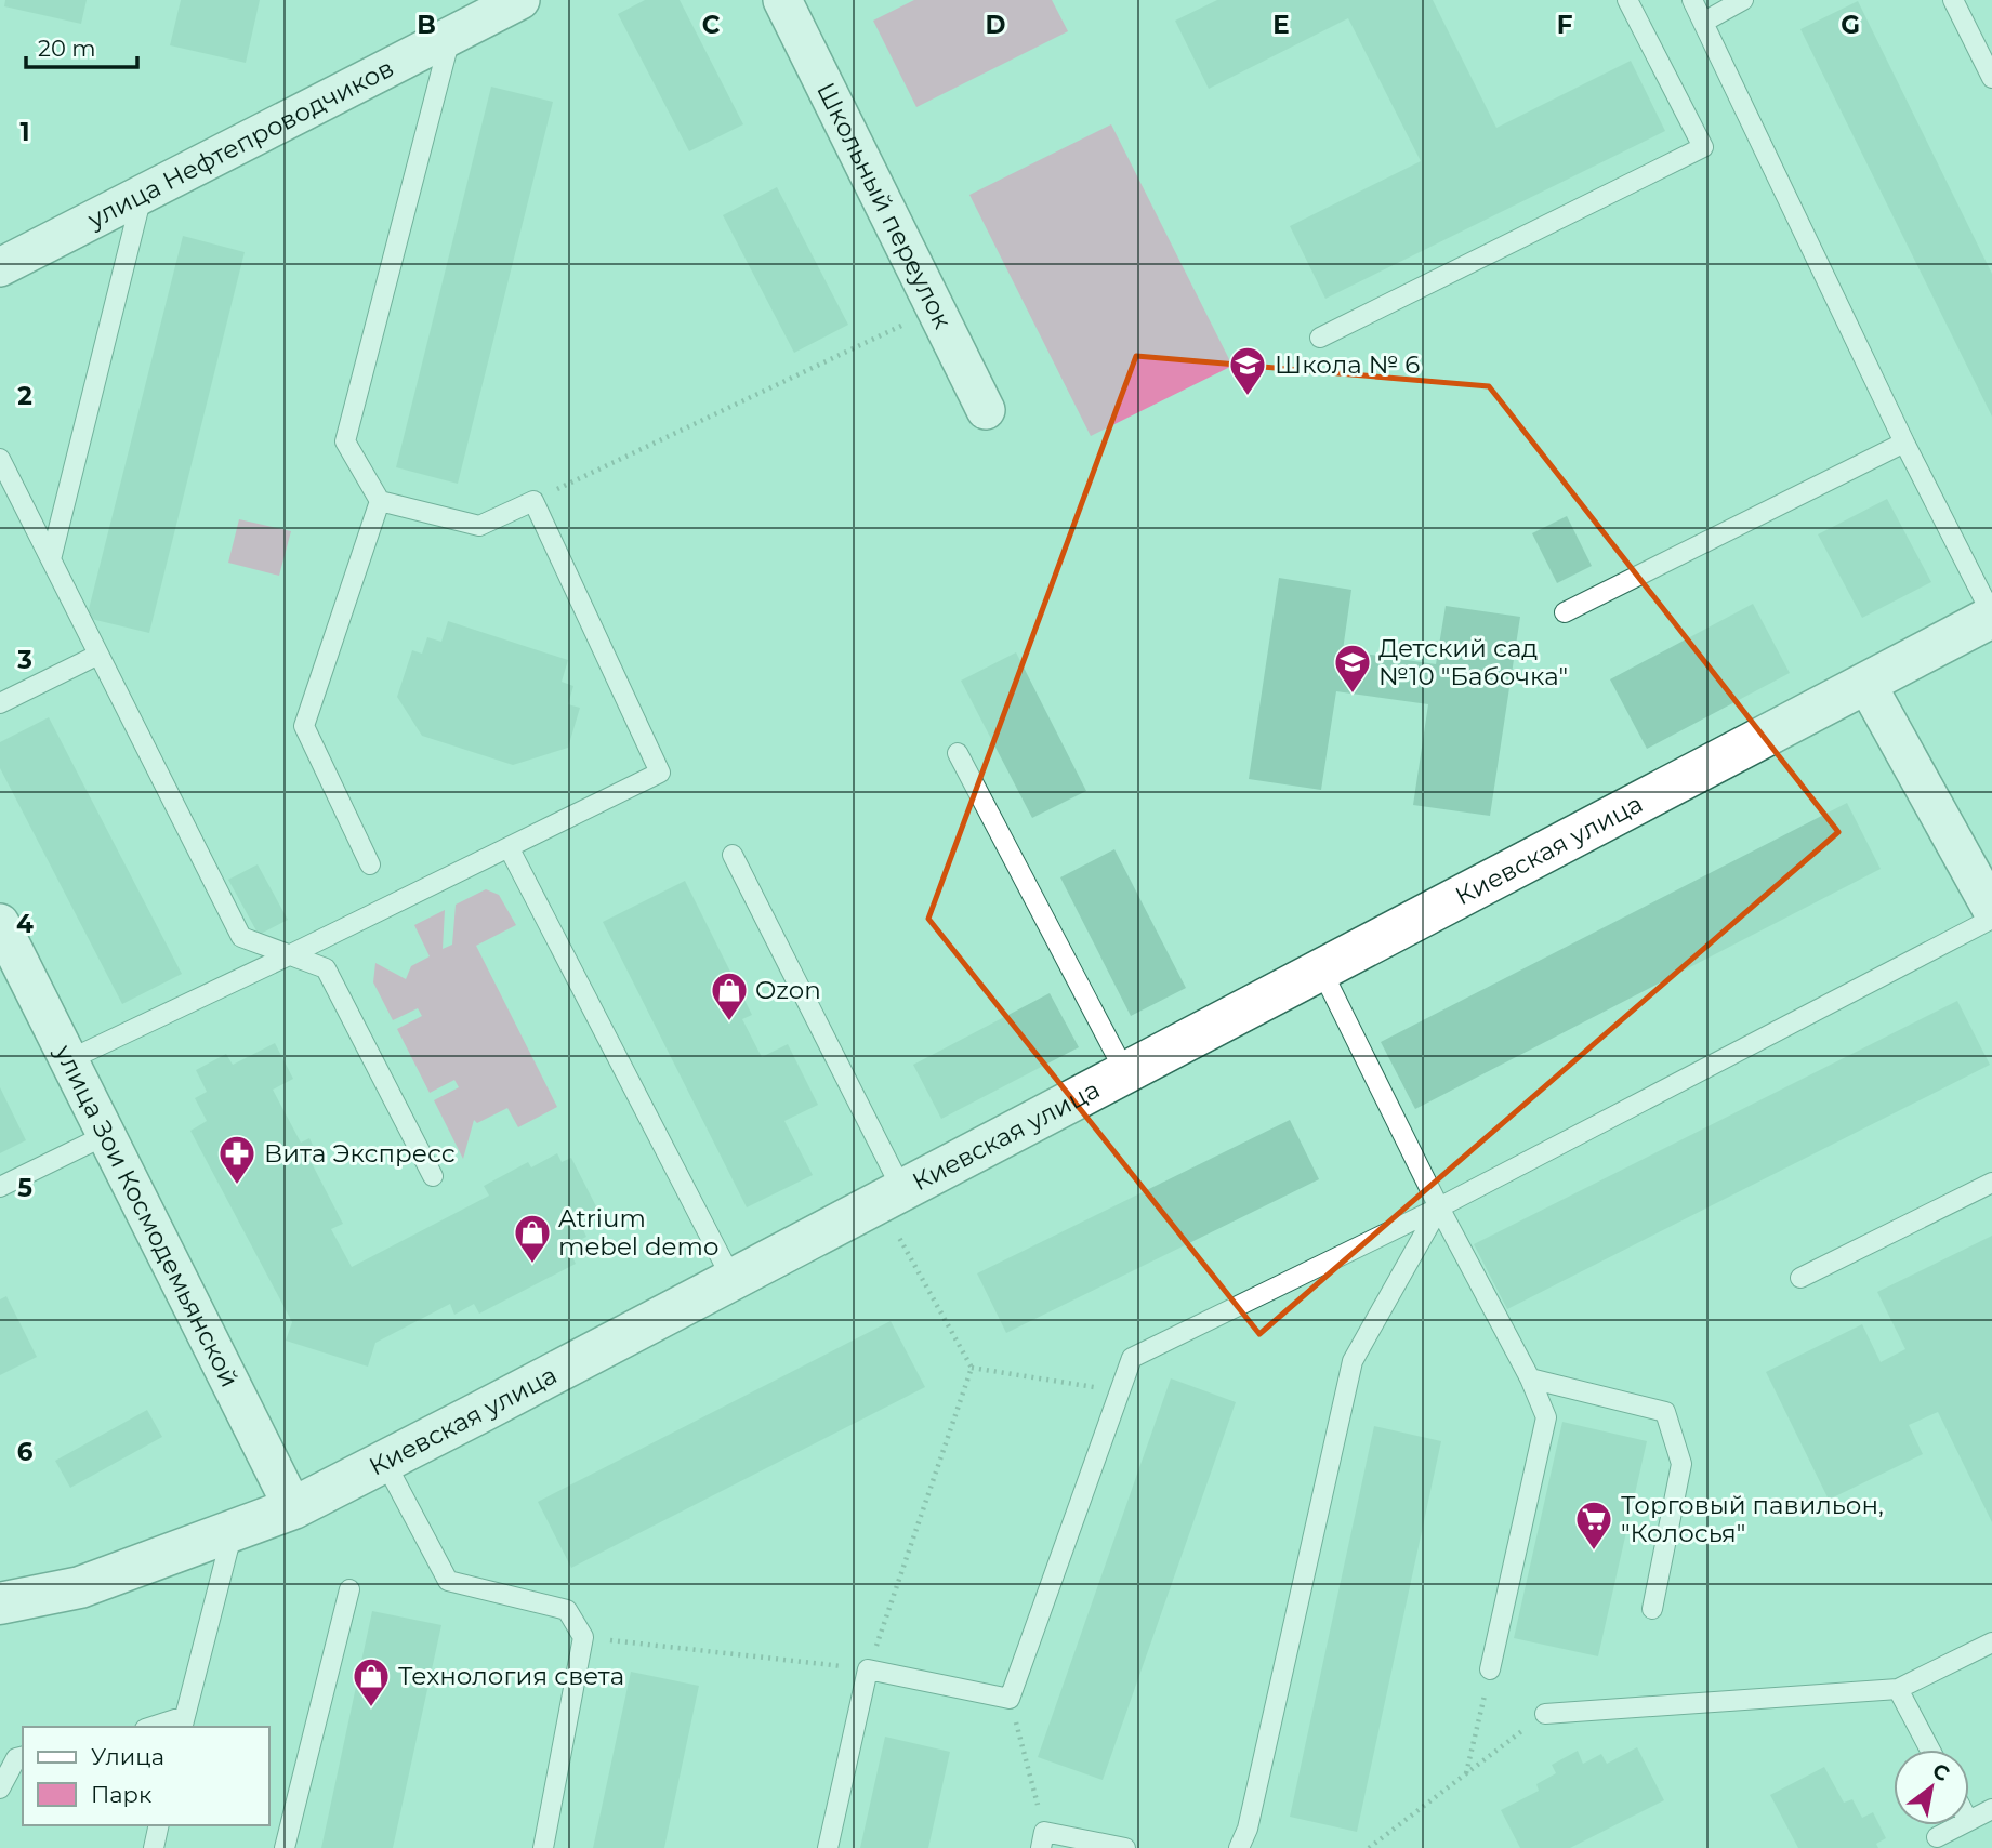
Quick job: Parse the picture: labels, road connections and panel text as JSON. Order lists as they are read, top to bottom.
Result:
{
  "streets": {
    "main road": ["Киевская улица"],
    "street": ["улица Нефтепроводчиков", "Школьный переулок", "улица Зои Космодемьянской"]
  },
  "crossings": [
    ["Киевская улица", "улица Зои Космодемьянской"]
  ],
  "places": {
    "school or university": ["Школа № 6", "Детский сад №10 \"Бабочка\""],
    "shop": ["Ozon", "Atrium mebel demo", "Технология света"],
    "pharmacy": ["Вита Экспресс"],
    "supermarket": ["Торговый павильон, \"Колосья\""]
  },
  "legend": ["Улица", "Парк"],
  "scale_bar": "20 m",
  "north": "top right",
  "grid": {
    "columns": [
      "B",
      "C",
      "D",
      "E",
      "F",
      "G"
    ],
    "rows": [
      "1",
      "2",
      "3",
      "4",
      "5",
      "6"
    ]
  }
}
